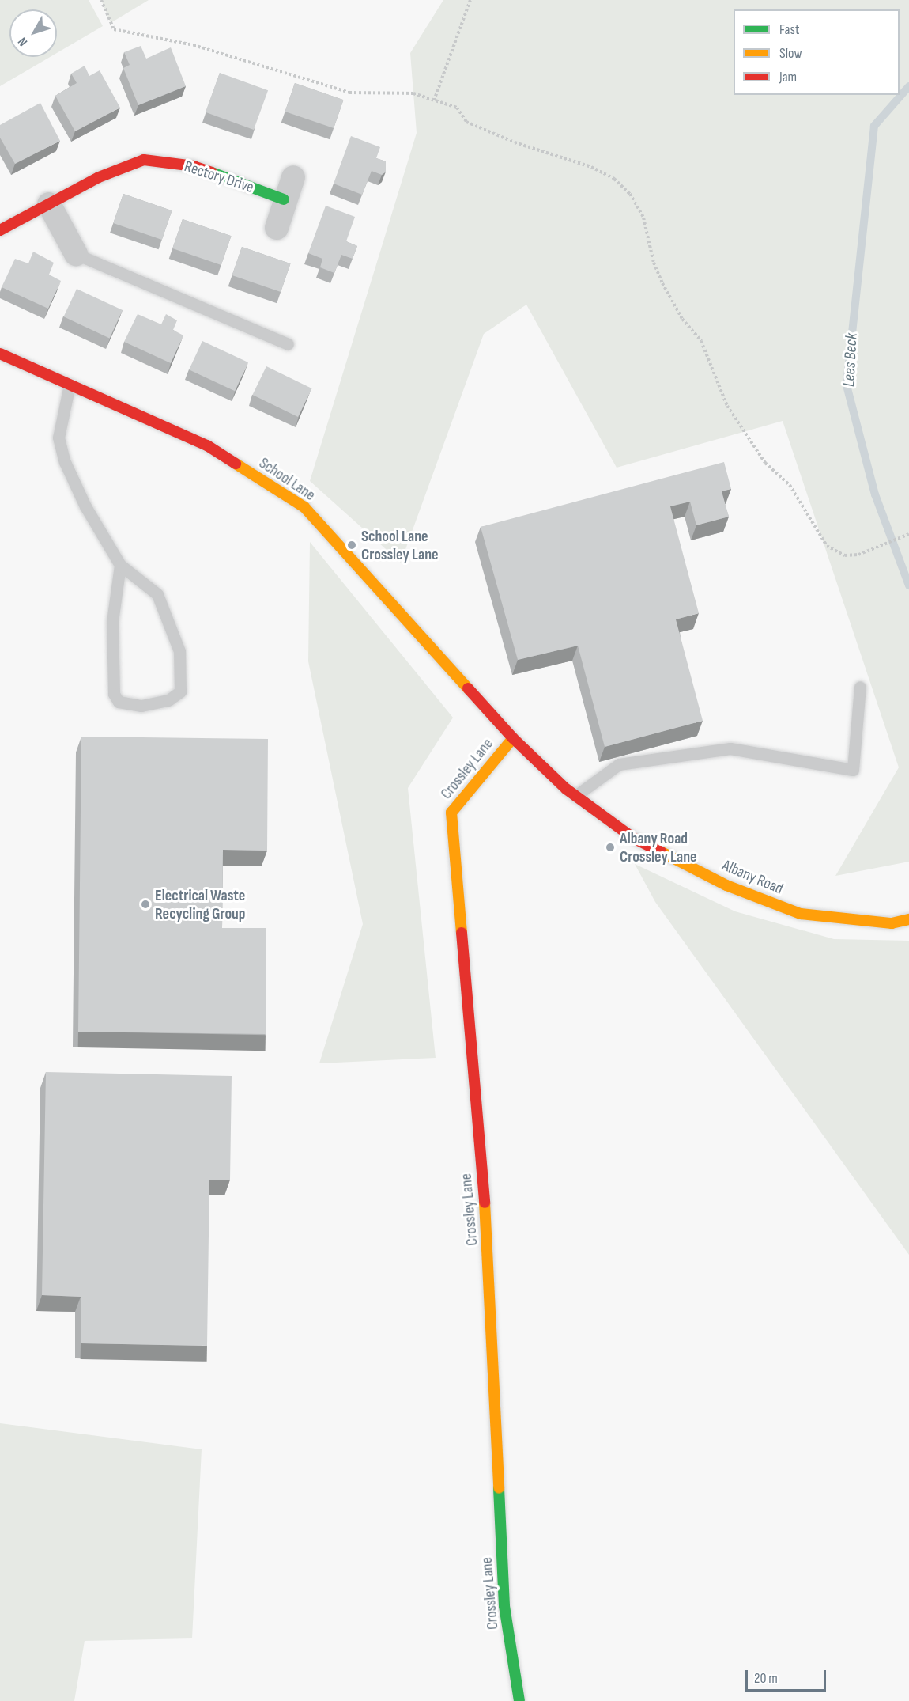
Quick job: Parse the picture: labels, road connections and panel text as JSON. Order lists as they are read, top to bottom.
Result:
{
  "streets": {
    "street": [
      "Rectory Drive",
      "School Lane",
      "Crossley Lane",
      "Albany Road"
    ]
  },
  "crossings": [
    ["School Lane", "Crossley Lane"],
    ["School Lane", "Albany Road"],
    ["Crossley Lane", "Albany Road"]
  ],
  "water": ["Lees Beck"],
  "places": ["School Lane Crossley Lane", "Albany Road Crossley Lane", "Electrical Waste Recycling Group"],
  "legend": ["Fast", "Slow", "Jam"],
  "scale_bar": "20 m",
  "north": "bottom left"
}
